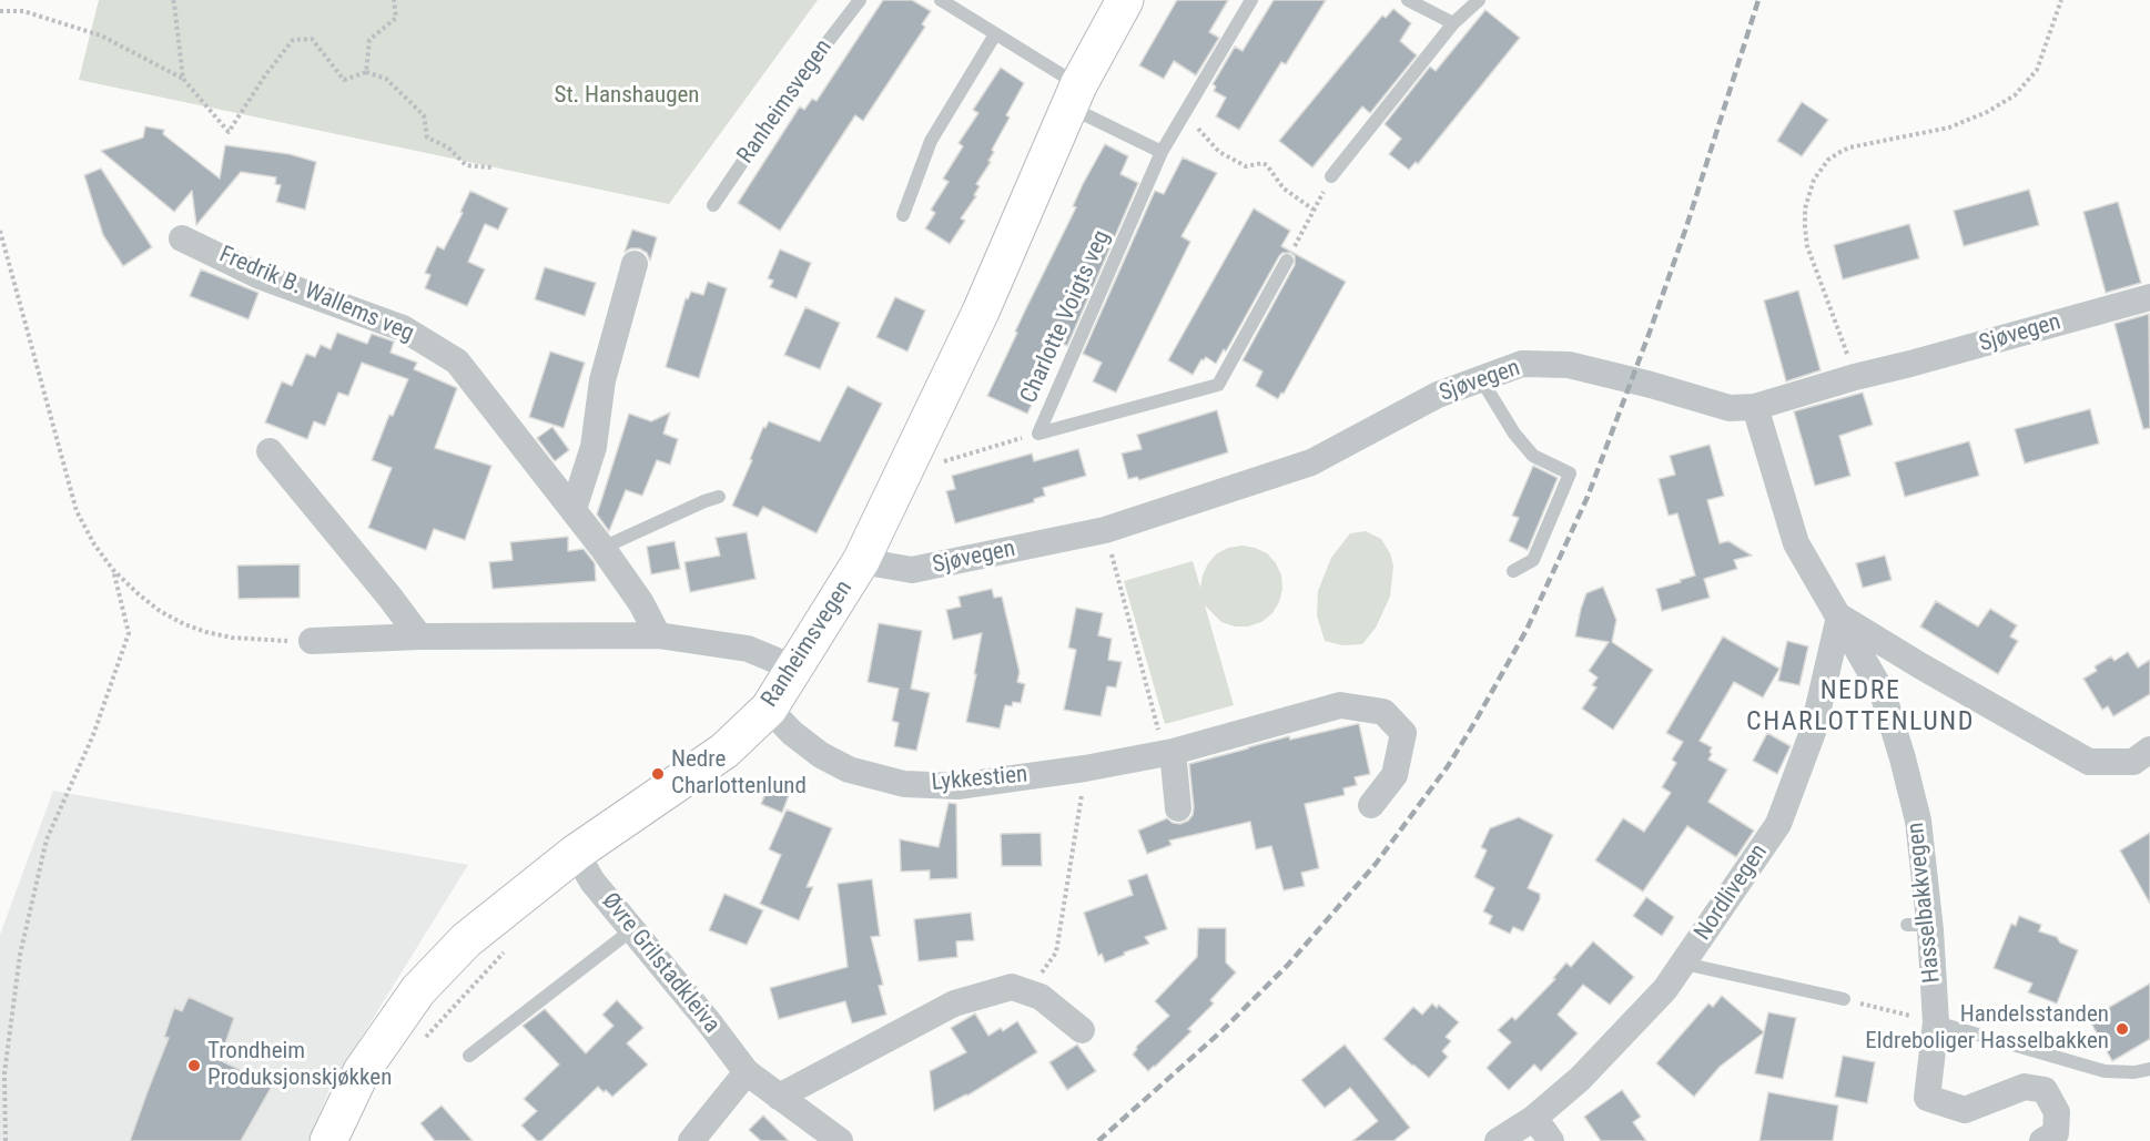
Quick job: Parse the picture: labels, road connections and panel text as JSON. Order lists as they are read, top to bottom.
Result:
{
  "streets": {
    "street": [
      "Ranheimsvegen",
      "Fredrik B. Wallems veg",
      "Sjøvegen",
      "Lykkestien",
      "Nordlivegen",
      "Hasselbakkvegen",
      "Øvre Grilstadkleiva"
    ],
    "lane": ["Charlotte Voigts veg"]
  },
  "crossings": [
    ["Ranheimsvegen", "Sjøvegen"],
    ["Ranheimsvegen", "Lykkestien"],
    ["Ranheimsvegen", "Øvre Grilstadkleiva"],
    ["Sjøvegen", "Hasselbakkvegen"],
    ["Nordlivegen", "Hasselbakkvegen"]
  ],
  "districts": ["NEDRE CHARLOTTENLUND"],
  "parks": ["St. Hanshaugen"],
  "places": ["Nedre Charlottenlund", "Handelsstanden Eldreboliger Hasselbakken", "Trondheim Produksjonskjøkken"]
}
